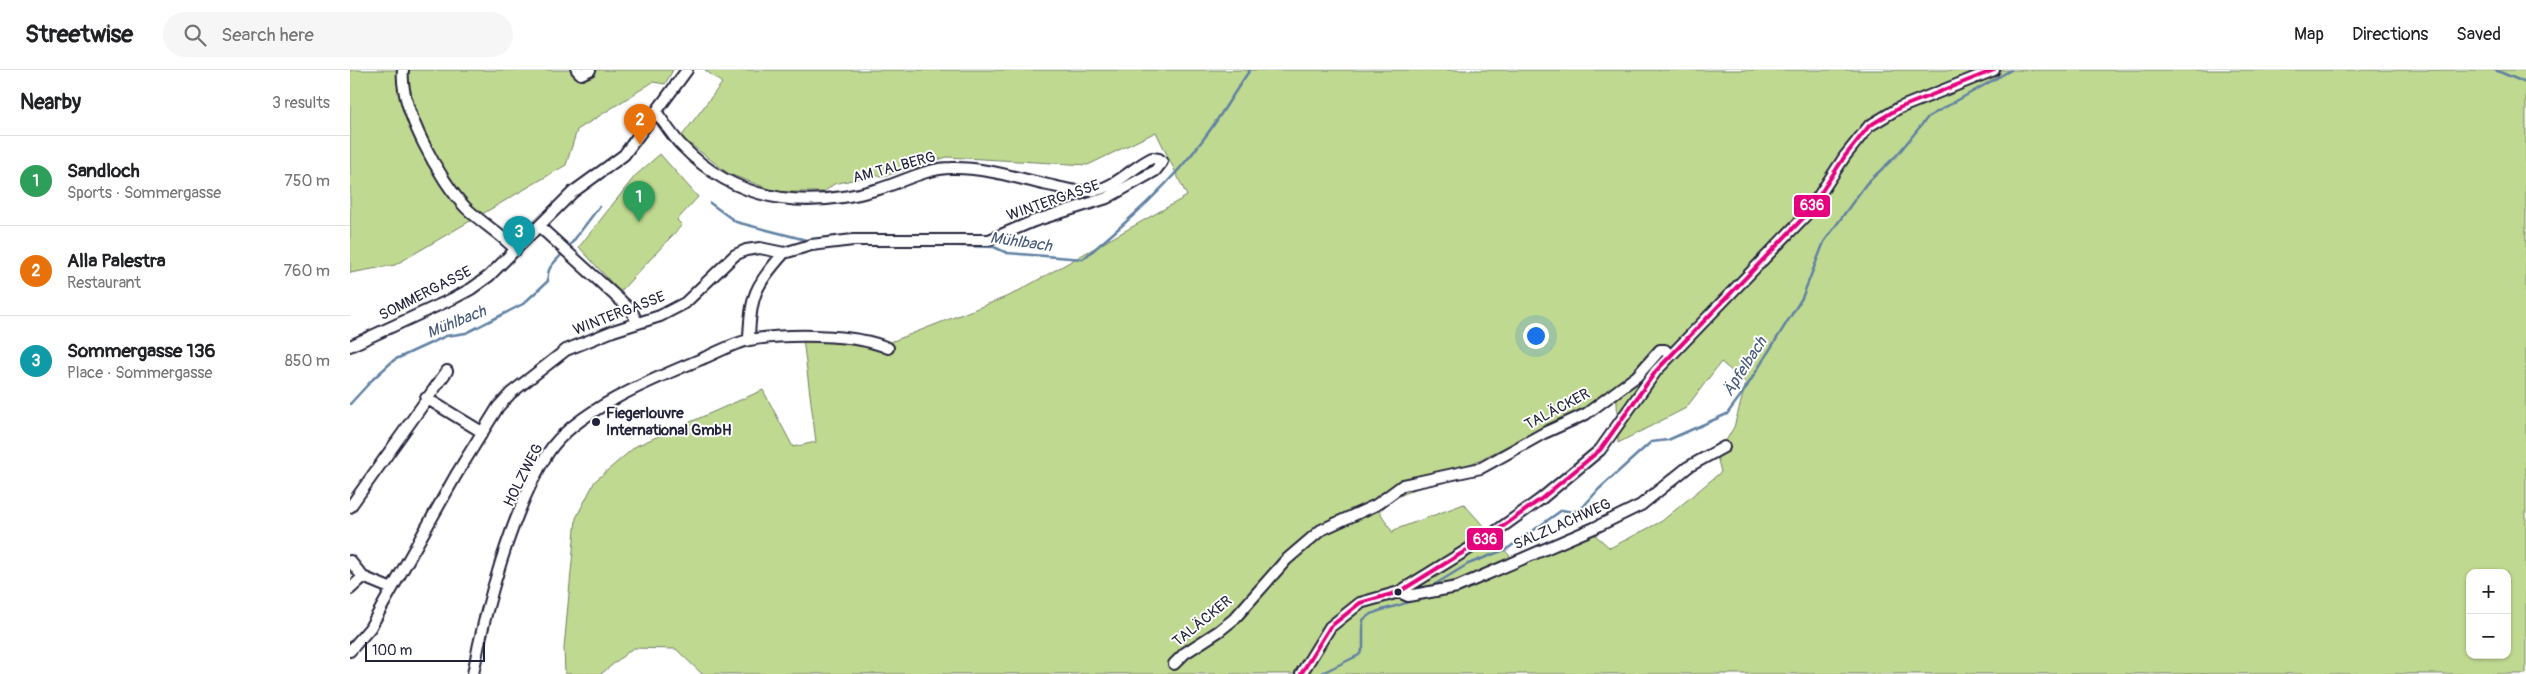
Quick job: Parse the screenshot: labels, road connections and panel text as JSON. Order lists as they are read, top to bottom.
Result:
{
  "streets": {
    "street": [
      "AM TALBERG",
      "WINTERGASSE",
      "SOMMERGASSE",
      "TALÄCKER",
      "HOLZWEG",
      "SALZLACHWEG"
    ]
  },
  "crossings": [
    ["AM TALBERG", "WINTERGASSE"],
    ["AM TALBERG", "SOMMERGASSE"]
  ],
  "water": ["Mühlbach", "Äpfelbach"],
  "places": ["Fiegerlouvre International GmbH"],
  "lines": ["transit line 636"],
  "scale_bar": "100 m",
  "page": {
    "header": "Streetwise",
    "search": "Search here",
    "nav": ["Map", "Directions", "Saved"],
    "heading": ["Nearby", "3 results"],
    "pins": ["2", "1", "3"],
    "list": [
      {
        "mark": "1",
        "name": "Sandloch",
        "note": "Sports · Sommergasse",
        "value": "750 m"
      },
      {
        "mark": "2",
        "name": "Alla Palestra",
        "note": "Restaurant",
        "value": "760 m"
      },
      {
        "mark": "3",
        "name": "Sommergasse 136",
        "note": "Place · Sommergasse",
        "value": "850 m"
      }
    ],
    "map_buttons": ["+", "−"],
    "scale": "100 m"
  }
}
